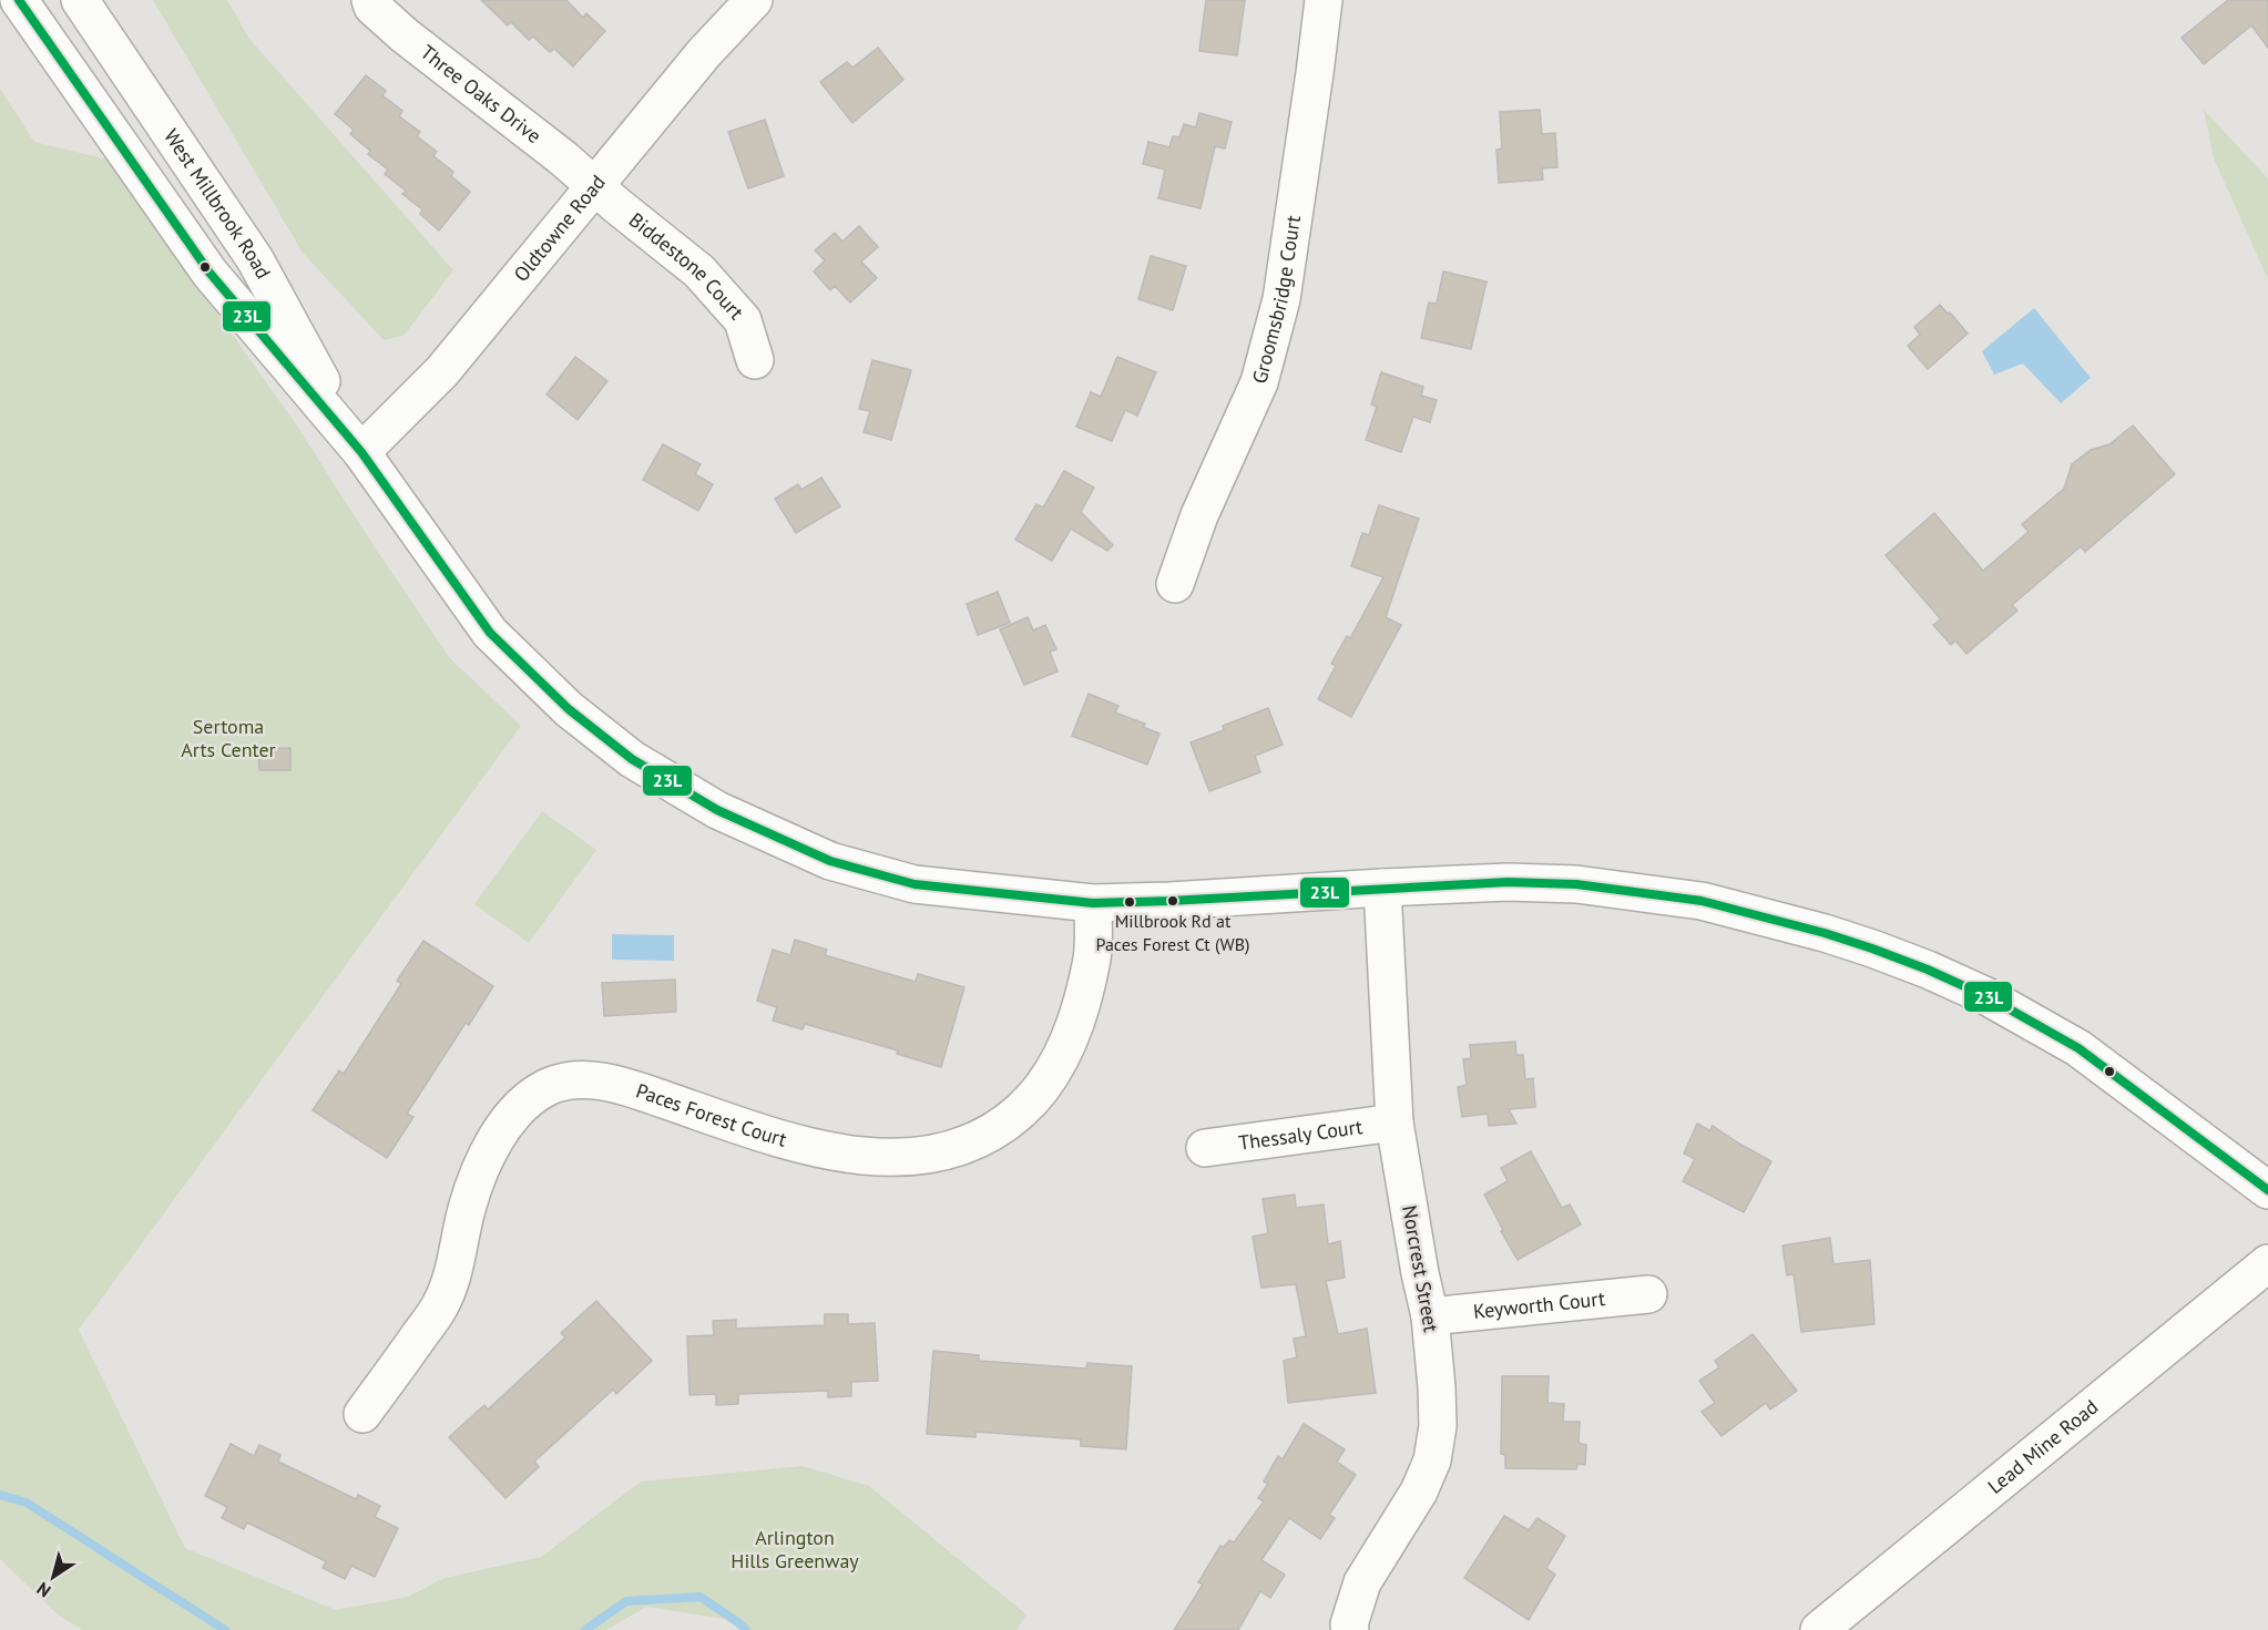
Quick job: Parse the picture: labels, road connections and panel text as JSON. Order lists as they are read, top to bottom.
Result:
{
  "streets": {
    "street": [
      "Three Oaks Drive",
      "West Millbrook Road",
      "Oldtowne Road",
      "Biddestone Court",
      "Groomsbridge Court",
      "Paces Forest Court",
      "Thessaly Court",
      "Norcrest Street",
      "Keyworth Court",
      "Lead Mine Road"
    ]
  },
  "crossings": [
    ["Three Oaks Drive", "Oldtowne Road"],
    ["Three Oaks Drive", "Biddestone Court"],
    ["West Millbrook Road", "Oldtowne Road"],
    ["West Millbrook Road", "Paces Forest Court"],
    ["West Millbrook Road", "Norcrest Street"],
    ["Oldtowne Road", "Biddestone Court"],
    ["Thessaly Court", "Norcrest Street"],
    ["Norcrest Street", "Keyworth Court"]
  ],
  "parks": ["Sertoma Arts Center", "Arlington Hills Greenway"],
  "places": ["Millbrook Rd at Paces Forest Ct (WB)"],
  "lines": ["transit line 23L"],
  "north": "bottom left"
}
